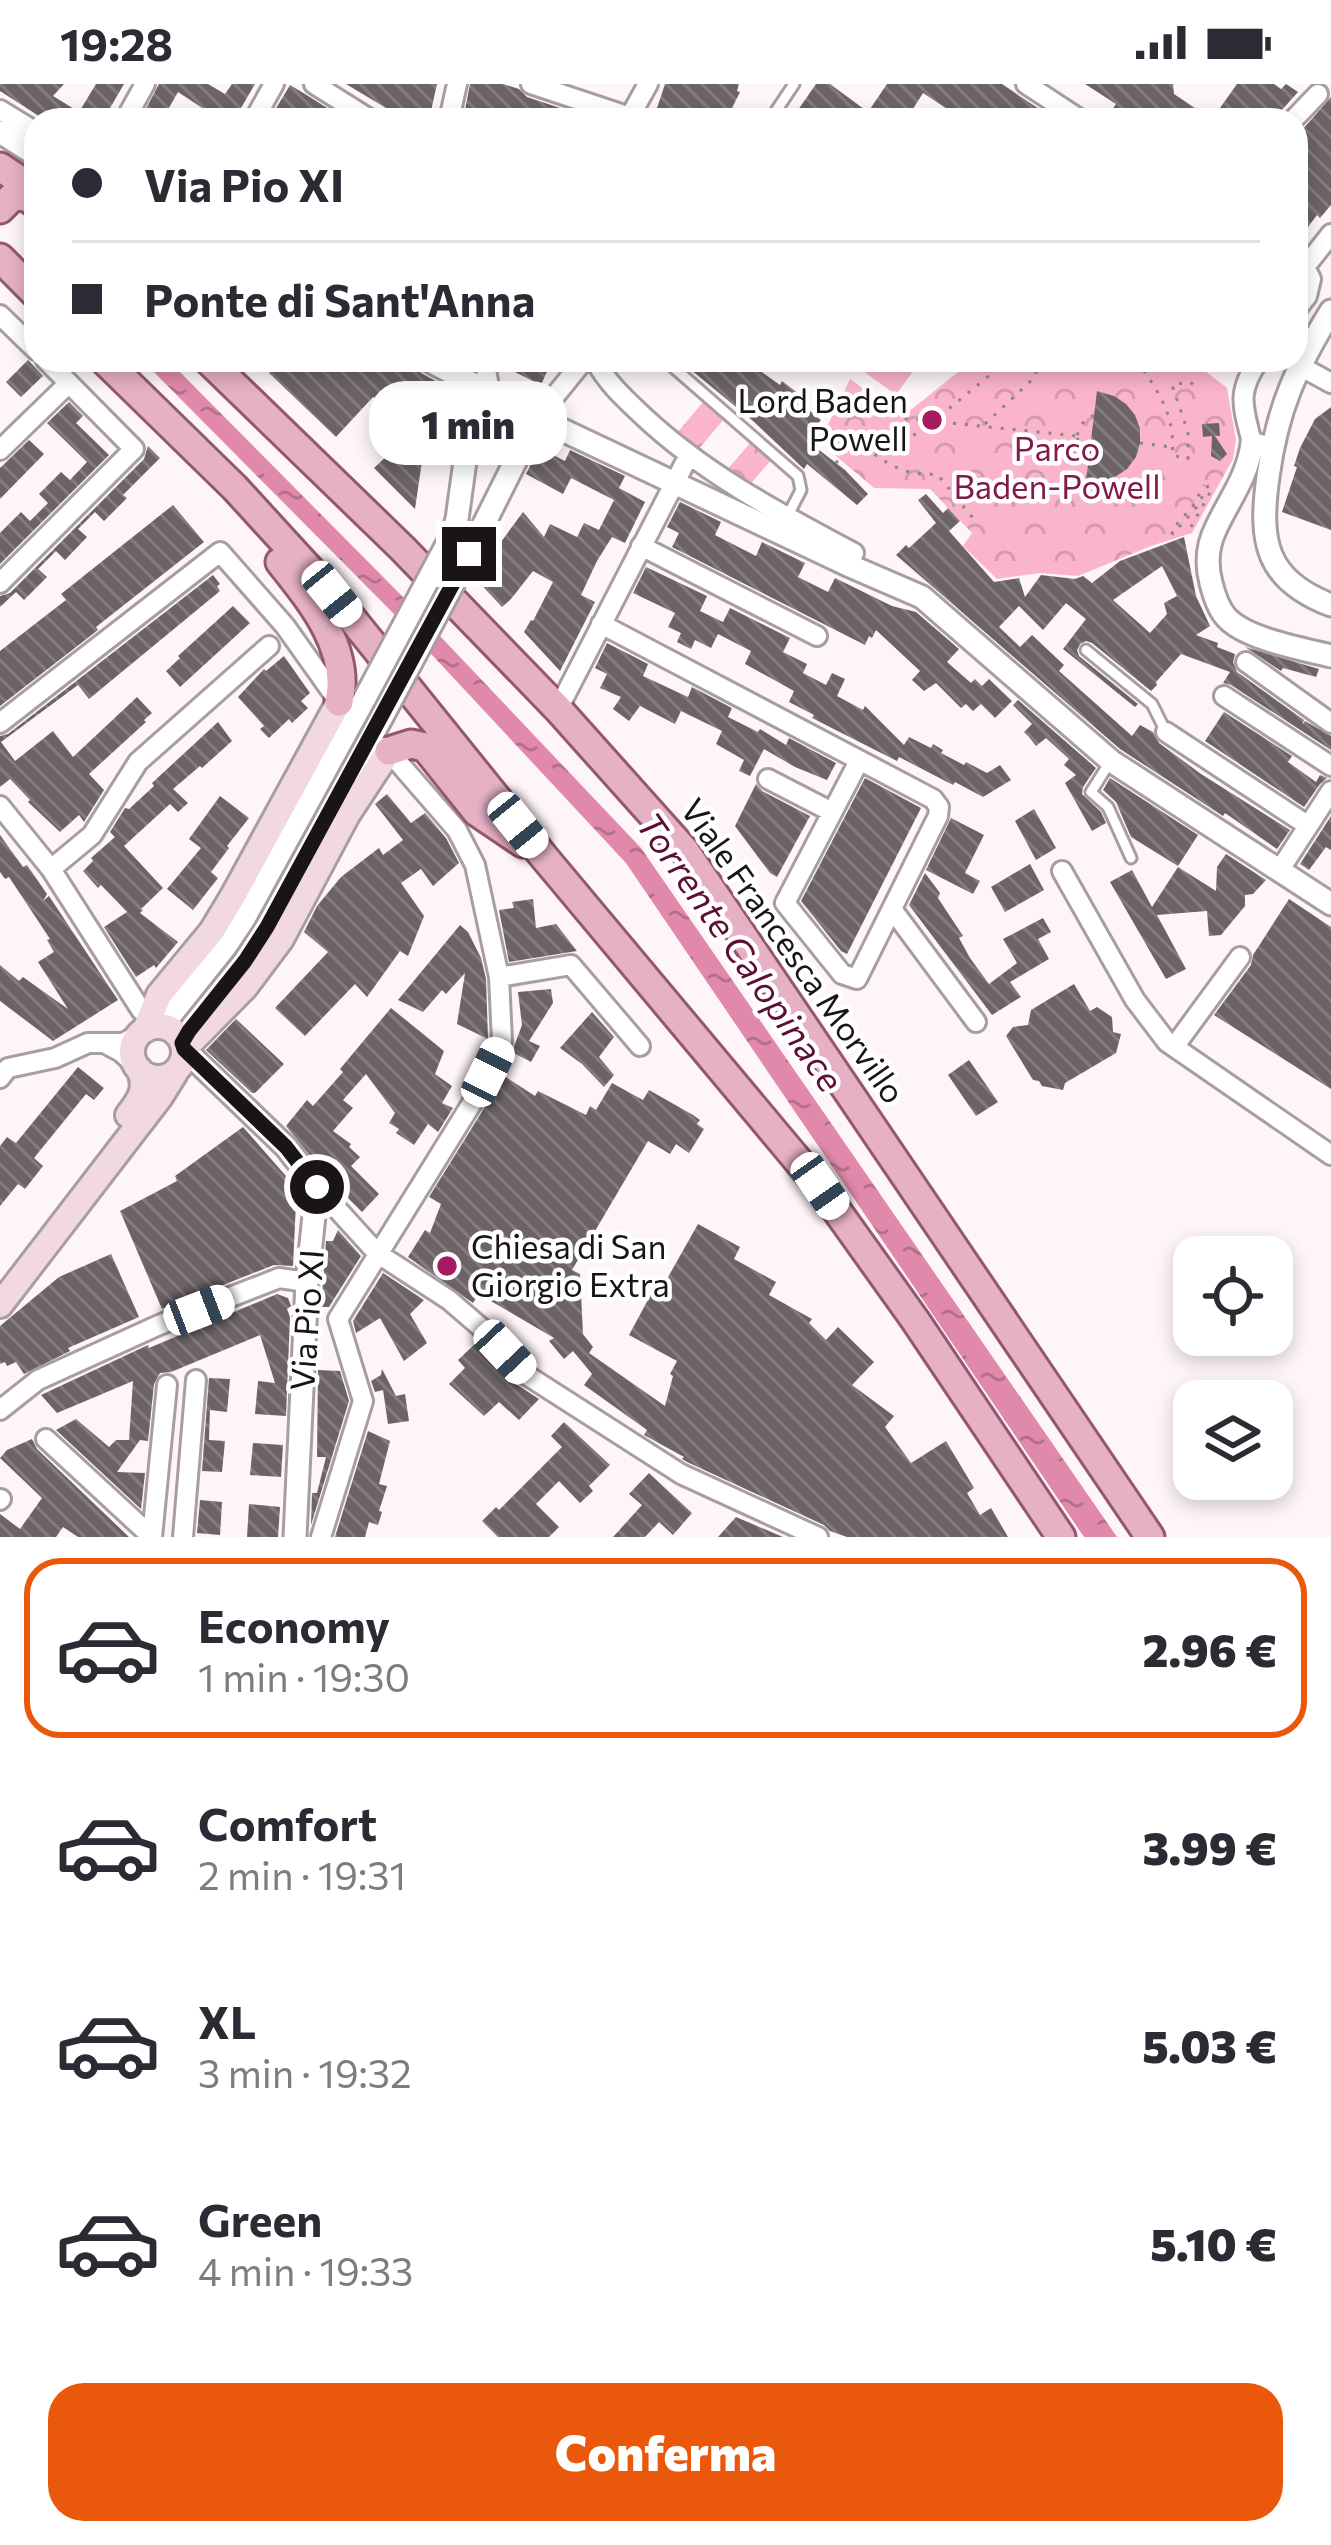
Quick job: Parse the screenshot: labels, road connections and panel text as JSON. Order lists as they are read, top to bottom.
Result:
{
  "streets": {
    "main road": ["Viale Francesca Morvillo"],
    "street": ["Via Pio XI"]
  },
  "water": ["Torrente Calopinace"],
  "parks": ["Parco Baden-Powell"],
  "places": ["Lord Baden Powell", "Chiesa di San Giorgio Extra"],
  "page": {
    "status": "19:28",
    "banner": ["Via Pio XI", "Ponte di Sant'Anna"],
    "bubble": "1 min",
    "list": [
      {
        "name": "Economy",
        "note": "1 min · 19:30",
        "value": "2.96 €"
      },
      {
        "name": "Comfort",
        "note": "2 min · 19:31",
        "value": "3.99 €"
      },
      {
        "name": "XL",
        "note": "3 min · 19:32",
        "value": "5.03 €"
      },
      {
        "name": "Green",
        "note": "4 min · 19:33",
        "value": "5.10 €"
      }
    ],
    "buttons": "Conferma"
  }
}
